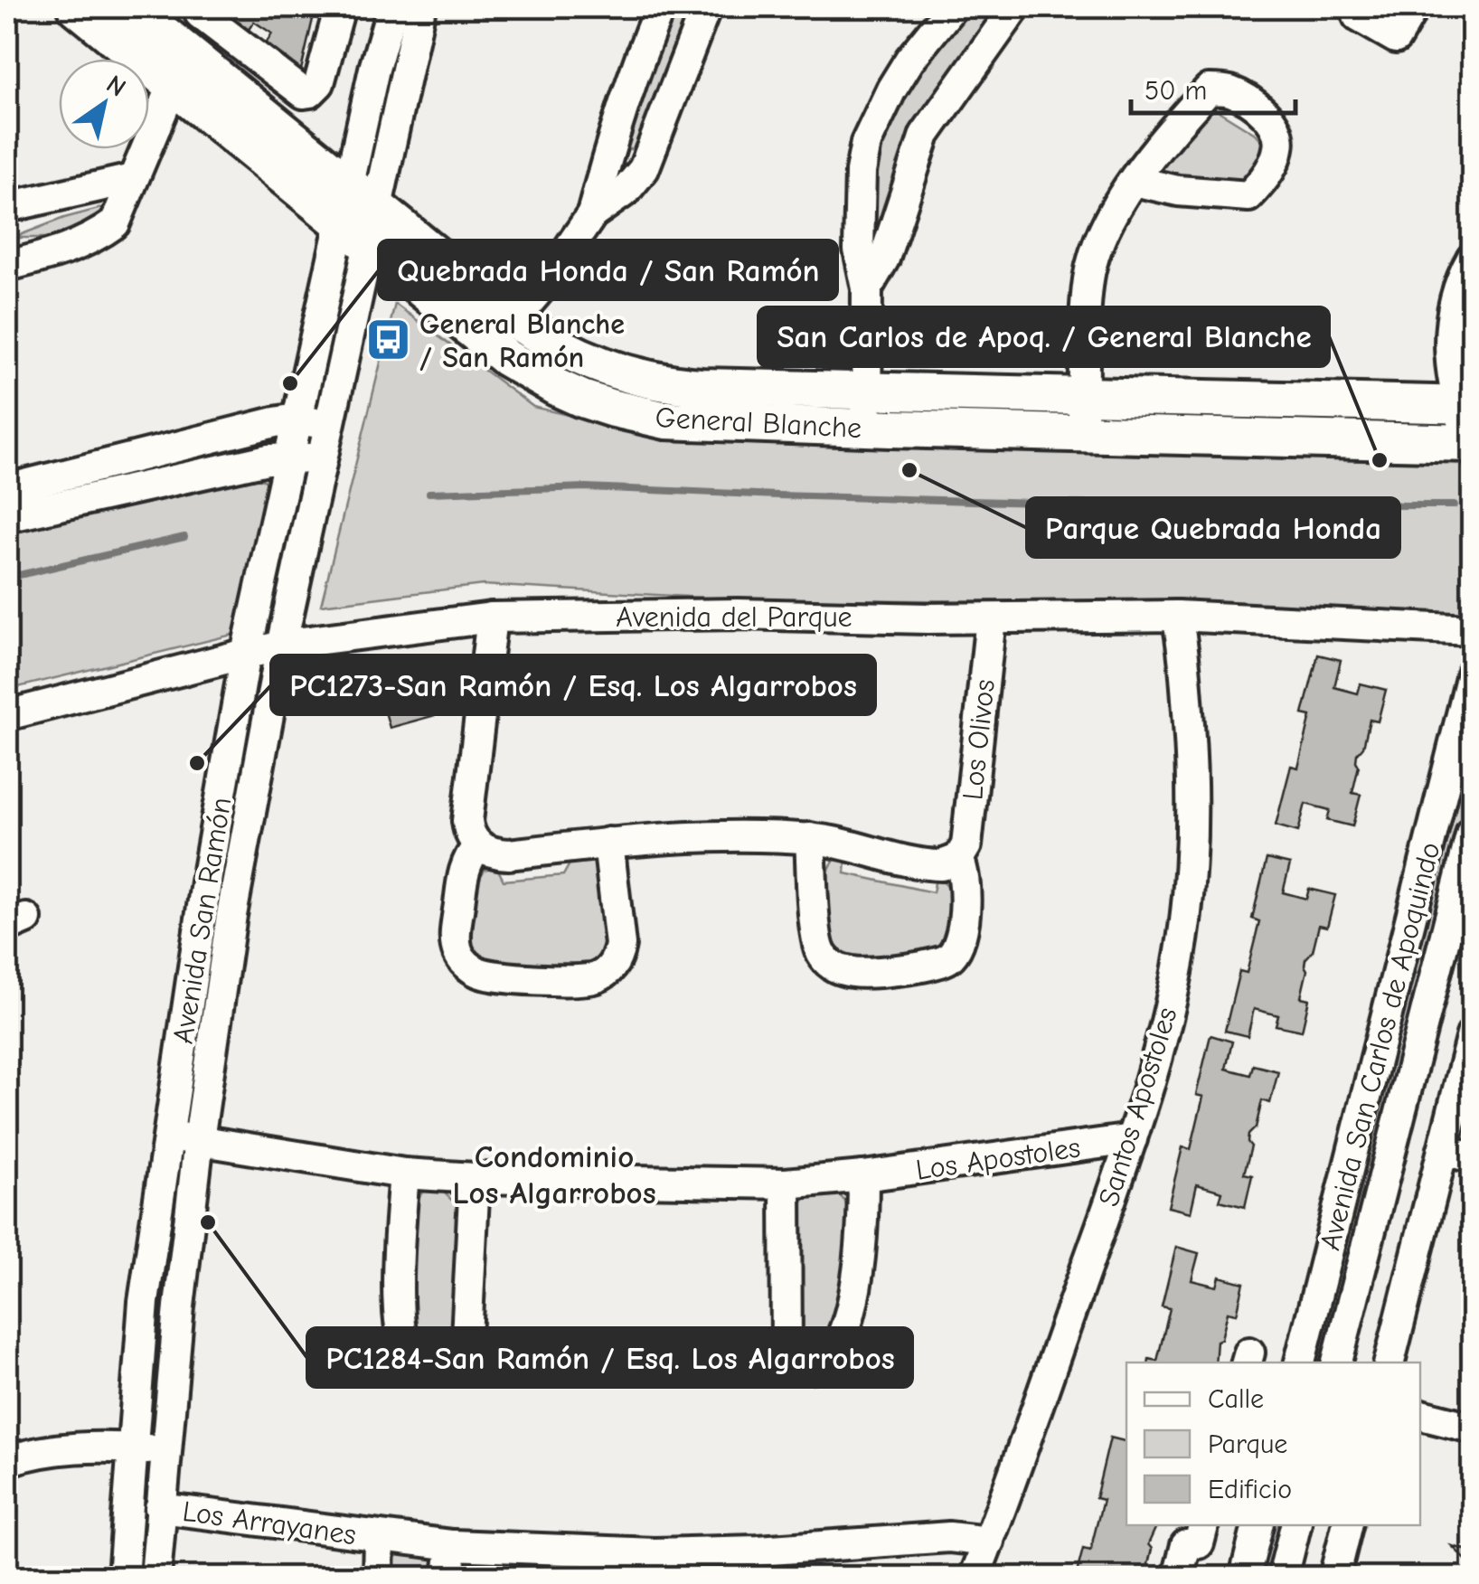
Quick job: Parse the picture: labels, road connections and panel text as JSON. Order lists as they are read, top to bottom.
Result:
{
  "streets": {
    "main road": ["General Blanche"],
    "street": [
      "Avenida del Parque",
      "Los Olivos",
      "Avenida San Ramón",
      "Avenida San Carlos de Apoquindo",
      "Santos Apostoles",
      "Los Apostoles",
      "Los Arrayanes"
    ]
  },
  "crossings": [
    ["General Blanche", "Avenida San Ramón"],
    ["Avenida del Parque", "Los Olivos"],
    ["Avenida del Parque", "Avenida San Ramón"],
    ["Avenida del Parque", "Santos Apostoles"],
    ["Avenida San Ramón", "Los Apostoles"],
    ["Avenida San Ramón", "Los Arrayanes"],
    ["Santos Apostoles", "Los Apostoles"],
    ["Santos Apostoles", "Los Arrayanes"]
  ],
  "districts": ["Condominio Los Algarrobos"],
  "places": {
    "bus stop": ["General Blanche / San Ramón"],
    "other": [
      "Quebrada Honda / San Ramón",
      "San Carlos de Apoq. / General Blanche",
      "Parque Quebrada Honda",
      "PC1273-San Ramón / Esq. Los Algarrobos",
      "PC1284-San Ramón / Esq. Los Algarrobos"
    ]
  },
  "legend": ["Calle", "Parque", "Edificio"],
  "scale_bar": "50 m",
  "north": "top right"
}
